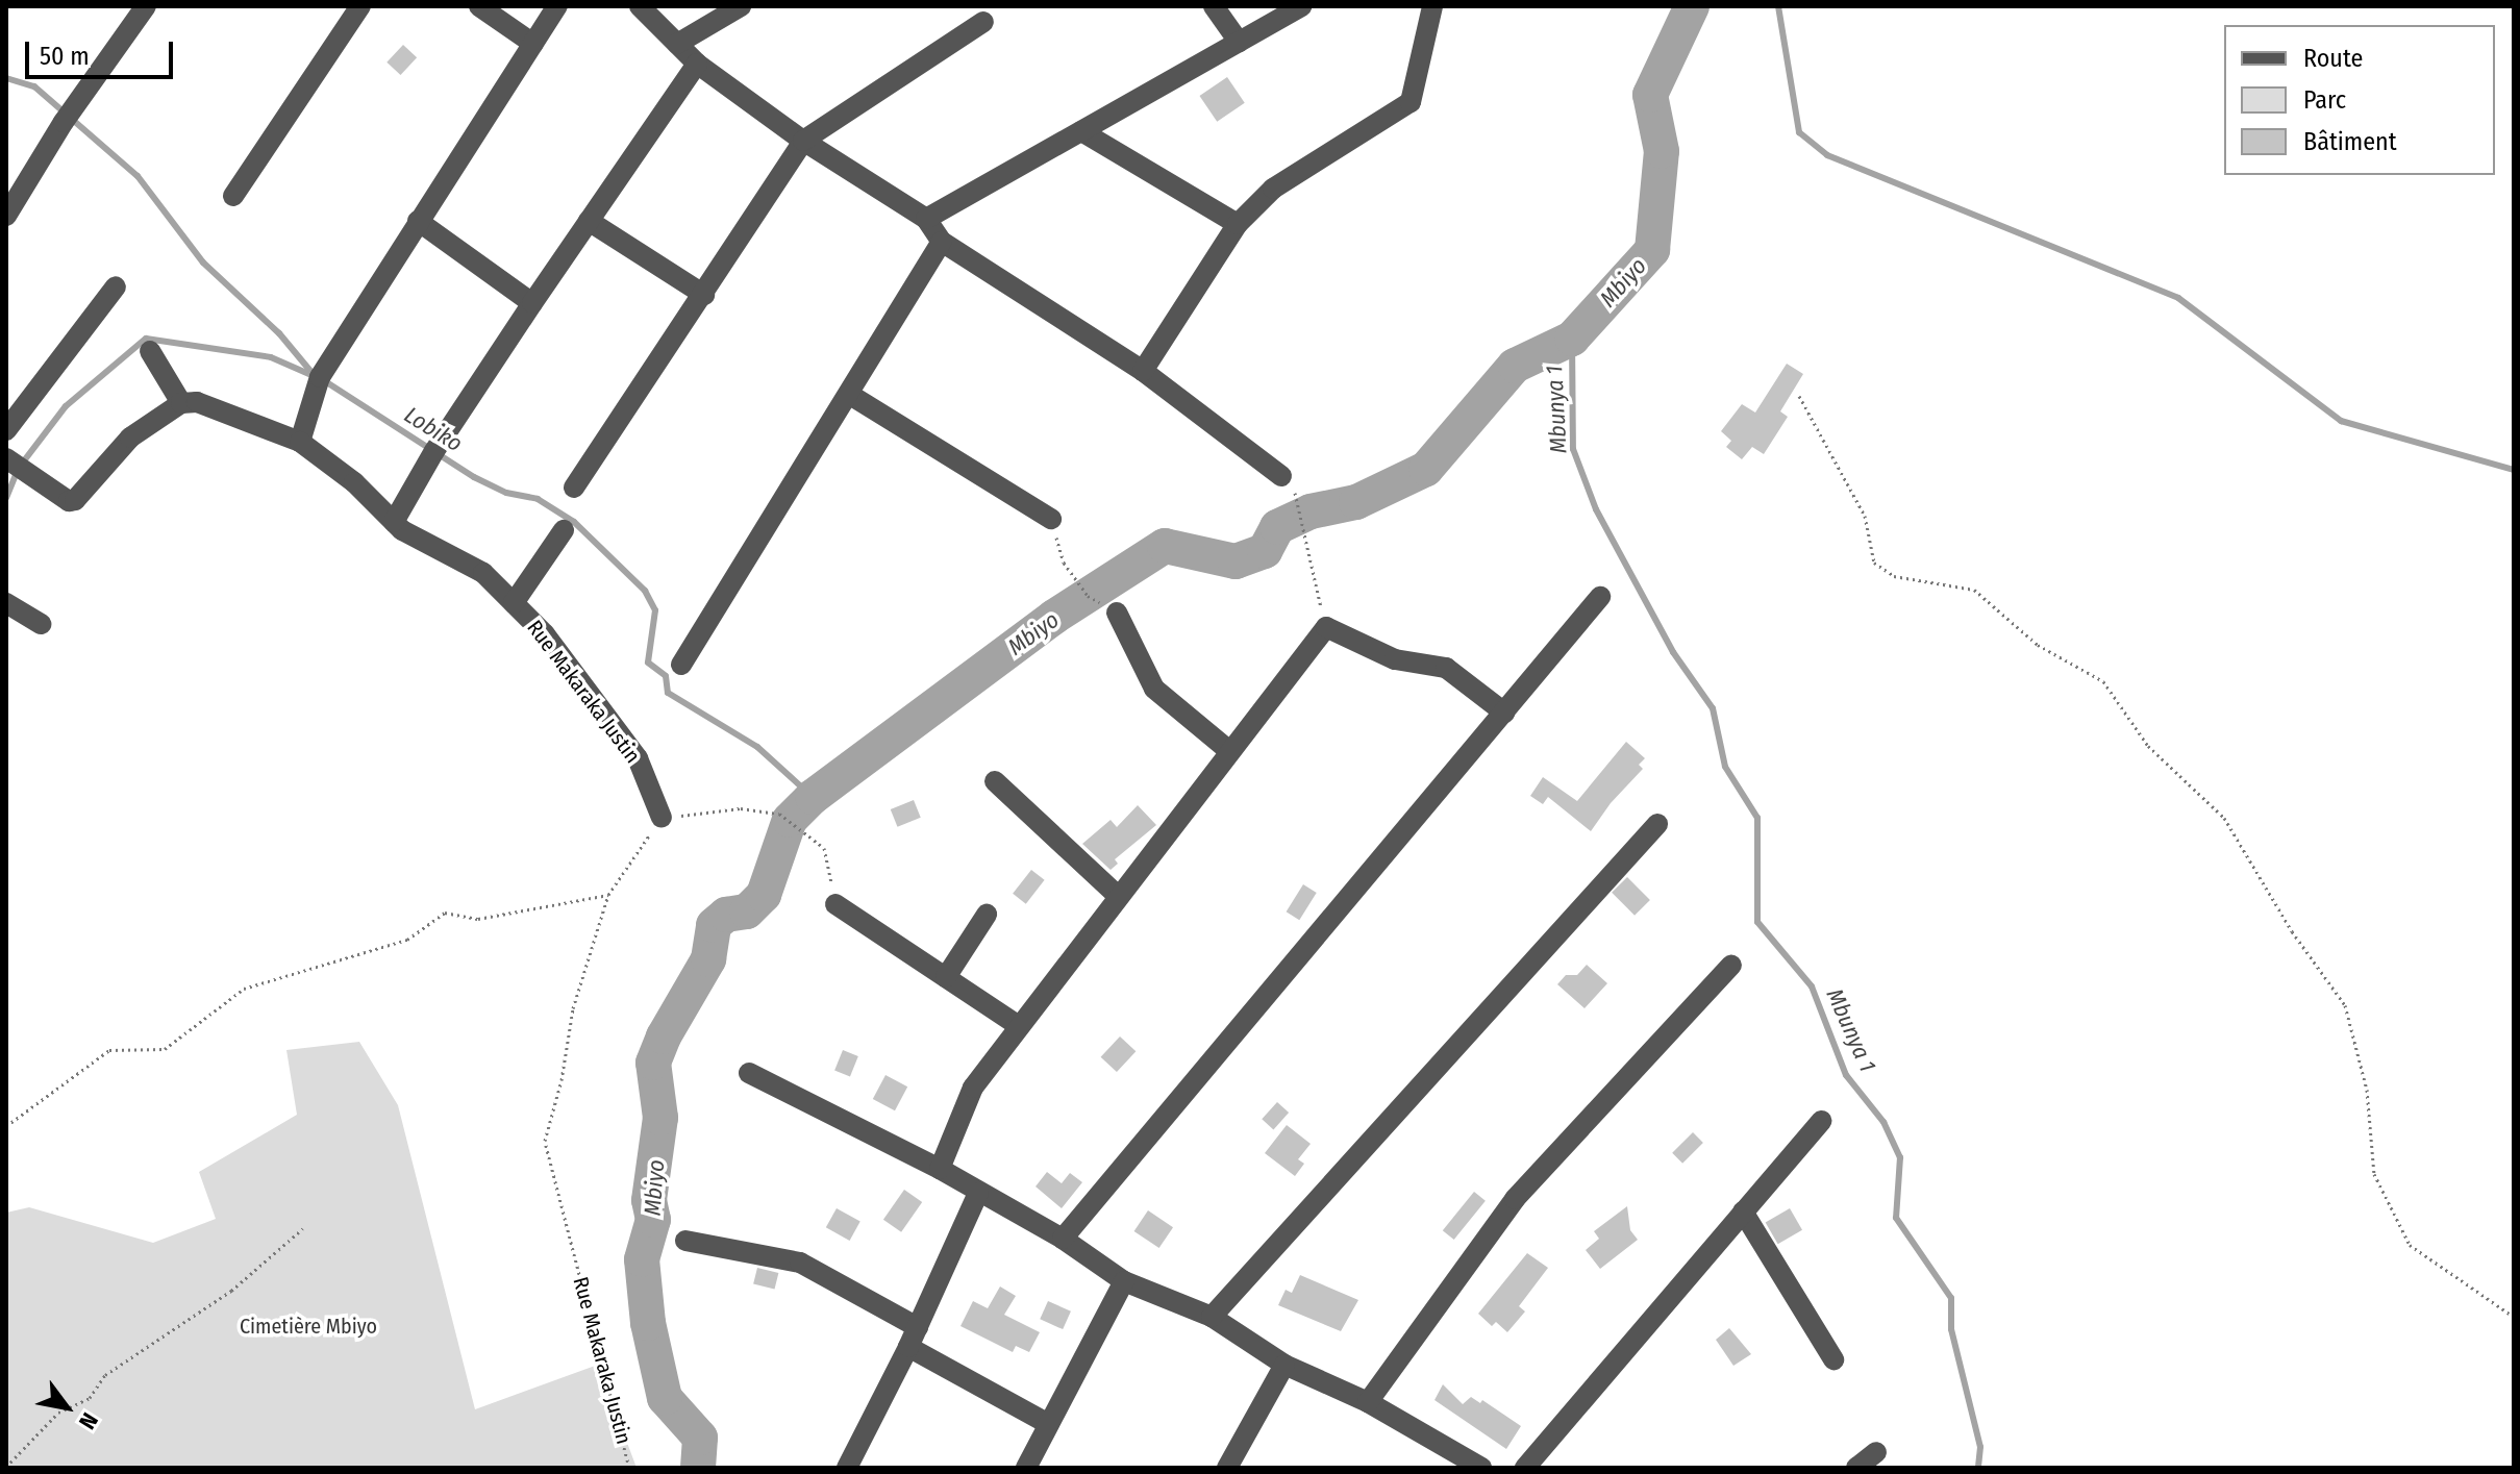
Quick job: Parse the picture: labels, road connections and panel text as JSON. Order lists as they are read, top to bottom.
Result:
{
  "streets": {
    "street": ["Rue Makaraka Justin"]
  },
  "water": ["Mbiyo", "Mbunya 1", "Lobiko"],
  "parks": ["Cimetière Mbiyo"],
  "legend": ["Route", "Parc", "Bâtiment"],
  "scale_bar": "50 m",
  "north": "bottom right"
}
